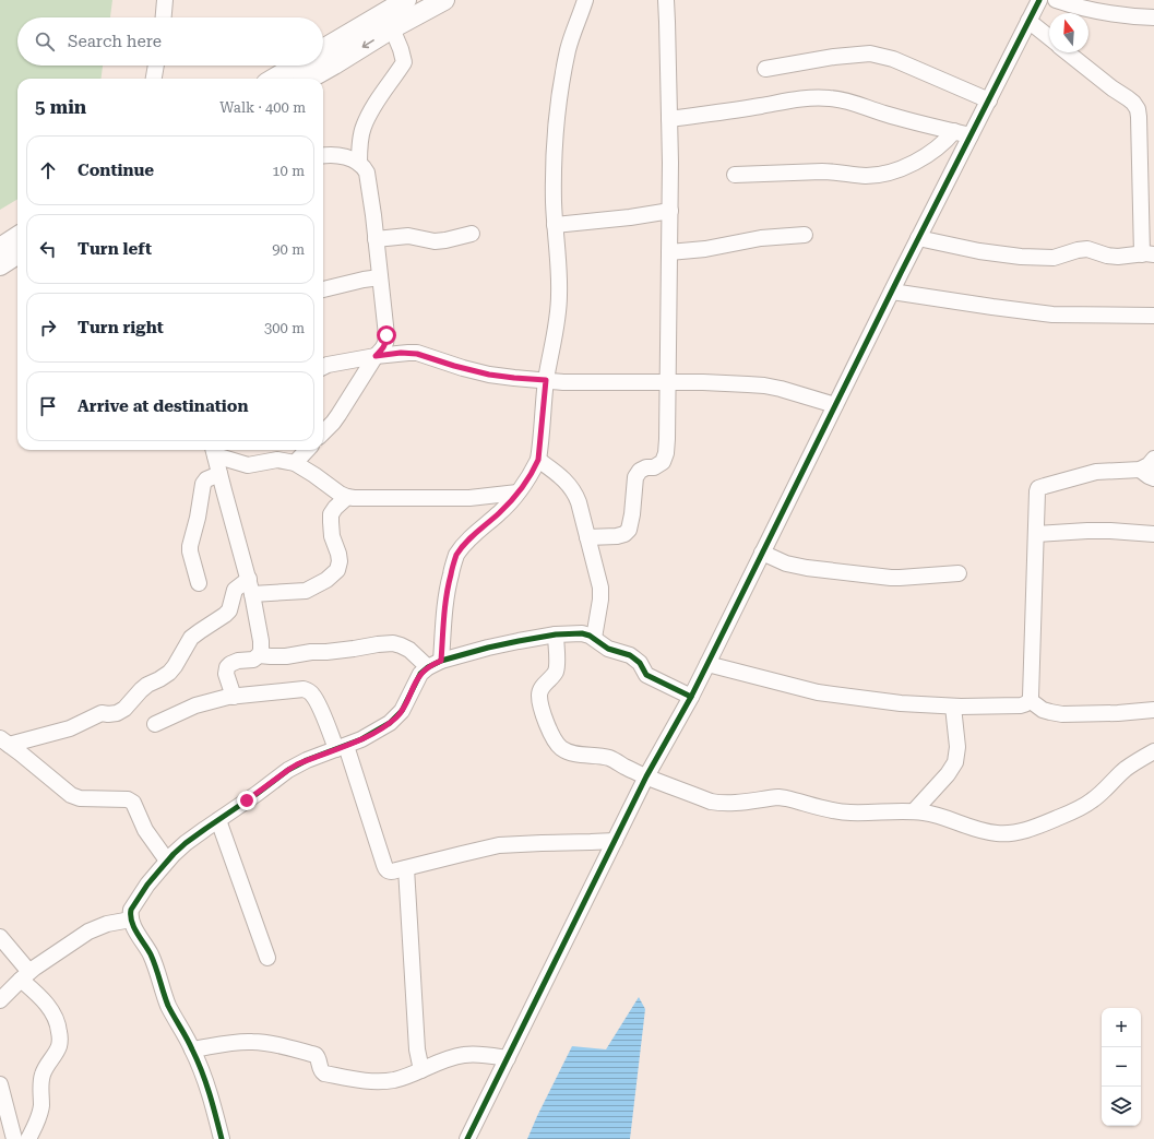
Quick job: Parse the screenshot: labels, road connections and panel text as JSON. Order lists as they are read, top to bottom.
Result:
{
  "north": "top",
  "page": {
    "search": "Search here",
    "heading": ["5 min", "Walk · 400 m"],
    "list": [
      ["Continue", "10 m"],
      ["Turn left", "90 m"],
      ["Turn right", "300 m"],
      "Arrive at destination"
    ],
    "map_buttons": ["+", "−"]
  }
}
